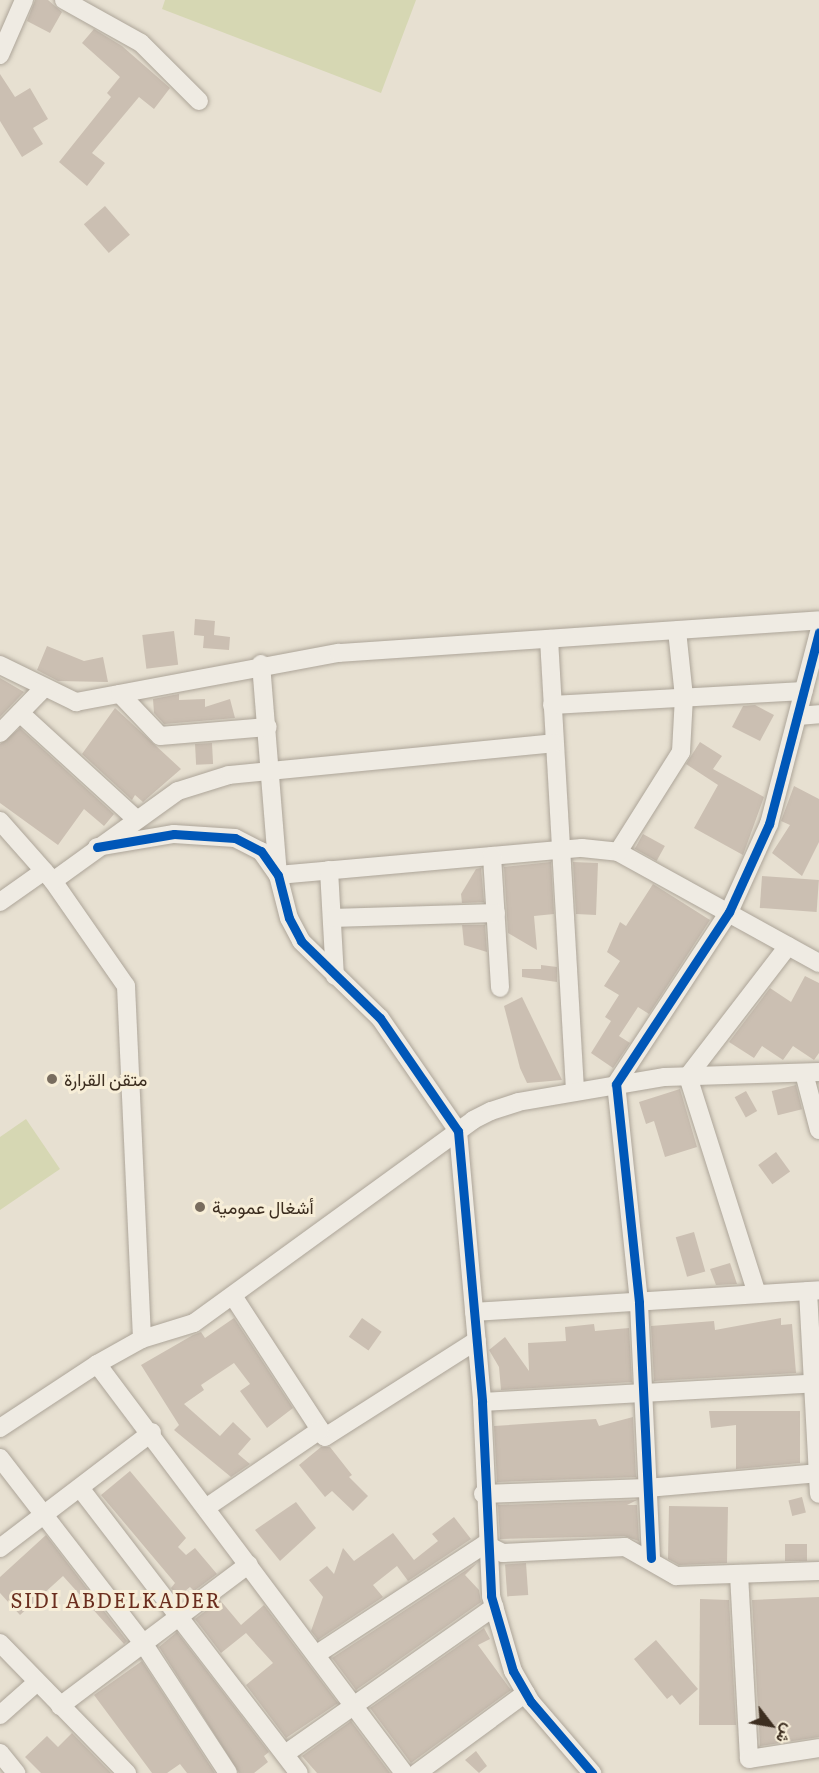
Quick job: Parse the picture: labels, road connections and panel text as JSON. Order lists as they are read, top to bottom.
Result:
{
  "districts": ["SIDI ABDELKADER"],
  "places": ["متقن القرارة", "أشغال عمومية"],
  "north": "bottom right"
}
